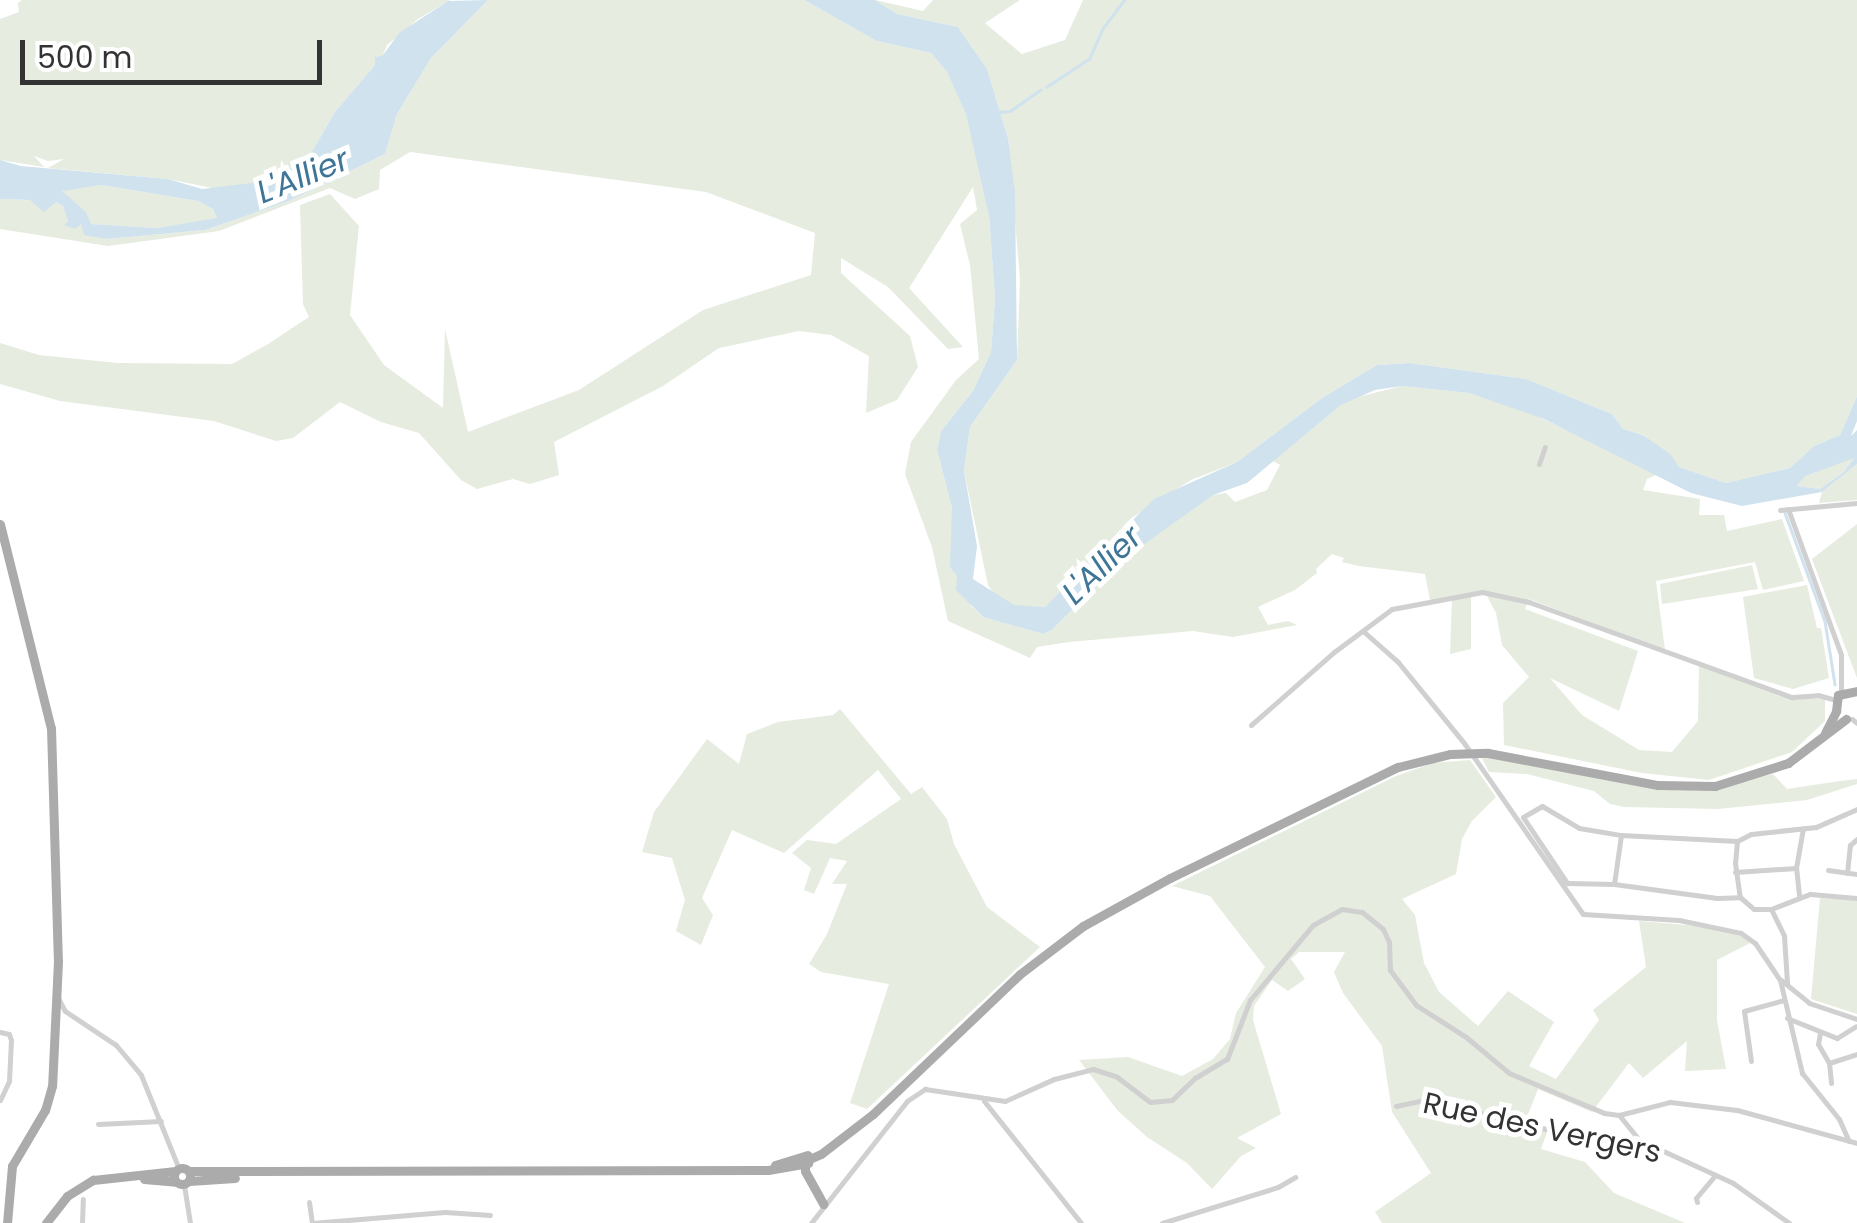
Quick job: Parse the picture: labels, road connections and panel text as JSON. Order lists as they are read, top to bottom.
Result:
{
  "streets": {
    "street": ["Rue des Vergers"]
  },
  "water": ["L'Allier"],
  "scale_bar": "500 m"
}
